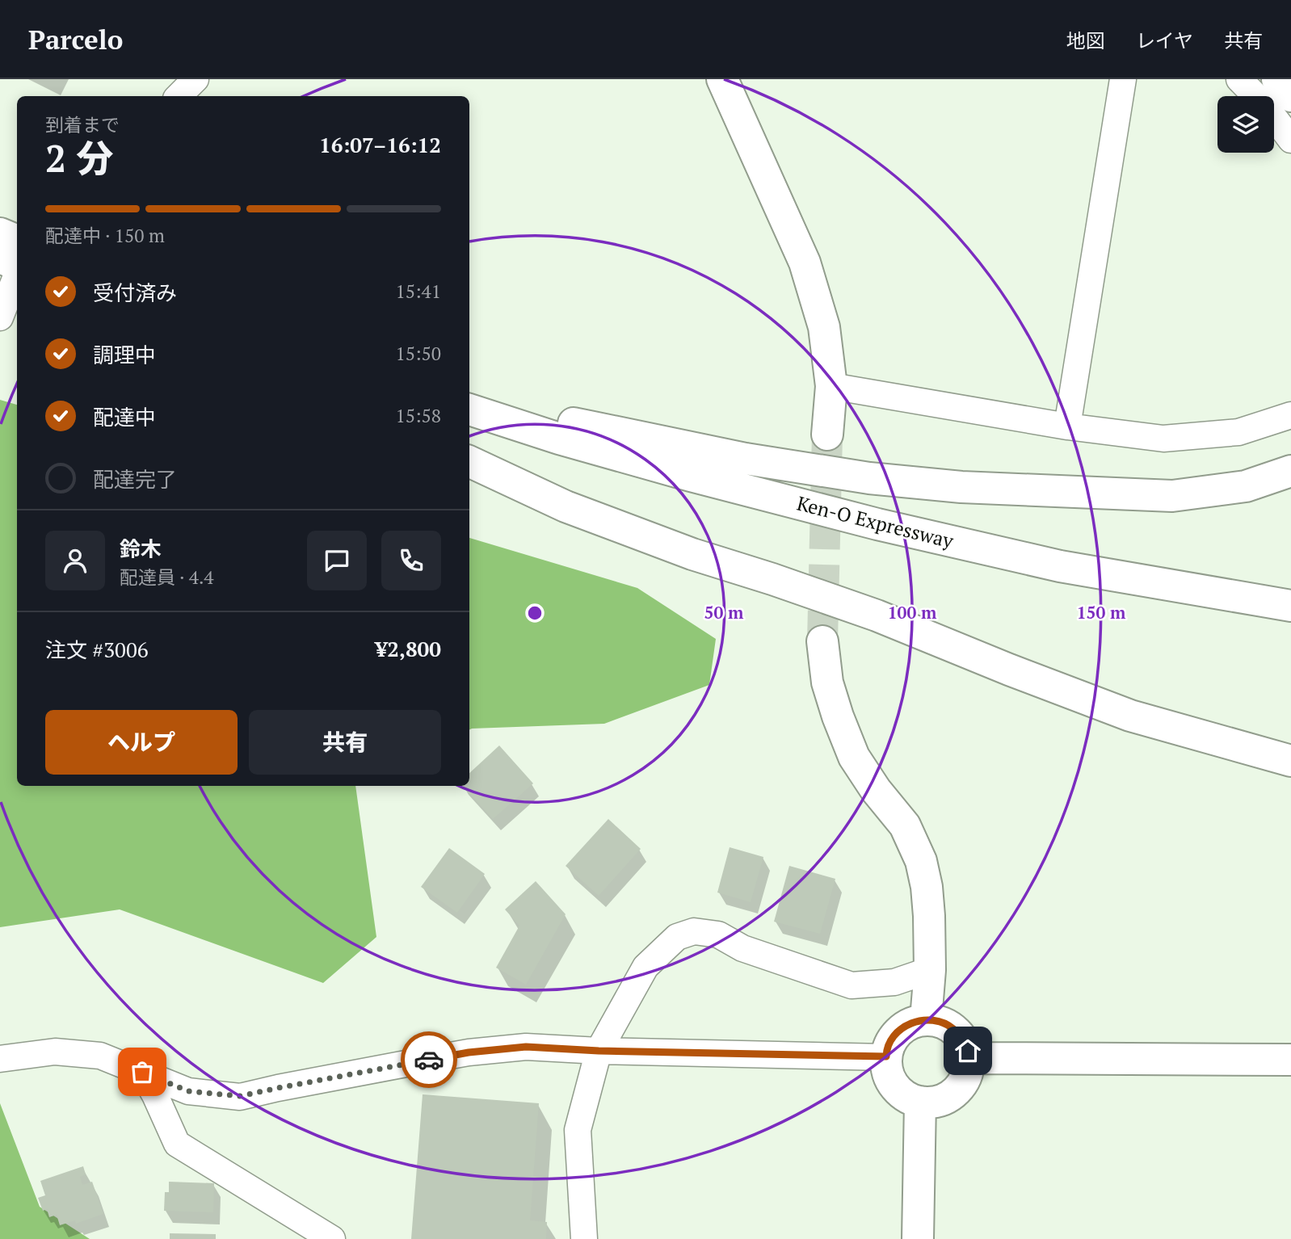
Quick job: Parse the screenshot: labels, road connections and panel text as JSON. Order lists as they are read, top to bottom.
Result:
{
  "streets": {
    "main road": ["Ken-O Expressway"]
  },
  "page": {
    "header": "Parcelo",
    "nav": ["地図", "レイヤ", "共有"],
    "heading": ["2 分", "到着まで", "16:07–16:12"],
    "panel": [
      "鈴木",
      "配達員 · 4.4",
      "注文 #3006",
      "¥2,800"
    ],
    "bar": "配達中 · 150 m",
    "list": [
      ["受付済み", "15:41"],
      ["調理中", "15:50"],
      ["配達中", "15:58"],
      "配達完了"
    ],
    "buttons": ["ヘルプ", "共有"]
  },
  "rings": ["50 m", "100 m", "150 m"]
}
